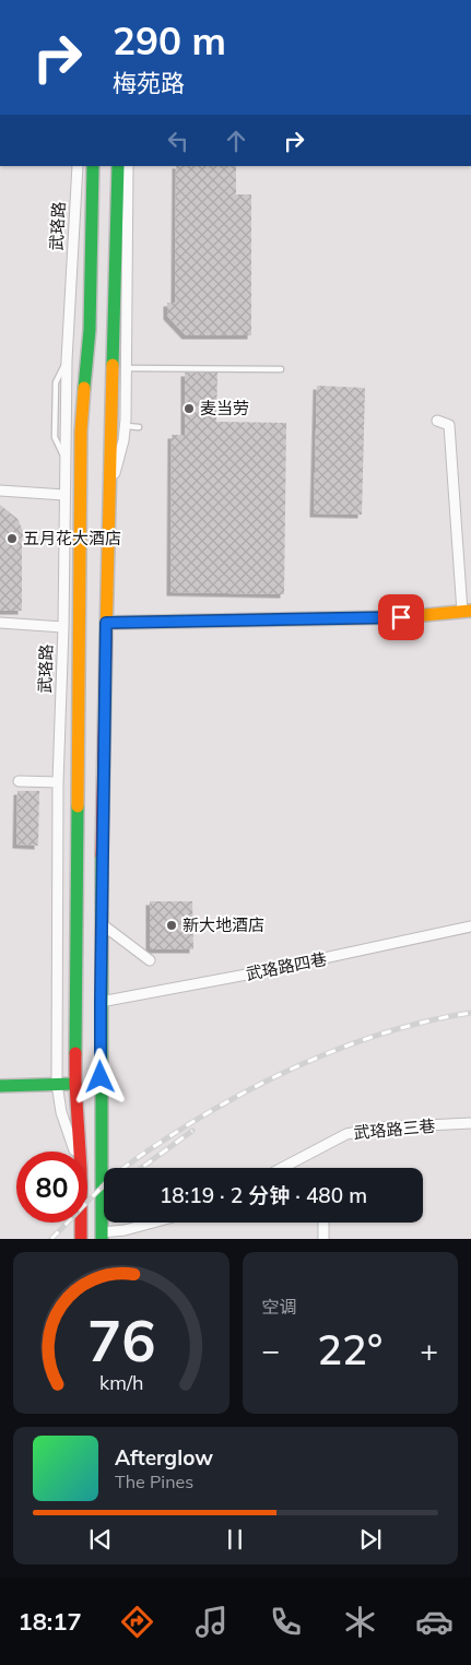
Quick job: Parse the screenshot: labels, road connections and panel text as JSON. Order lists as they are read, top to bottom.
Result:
{
  "streets": {
    "main road": ["武珞路"],
    "street": ["武珞路四巷", "武珞路三巷"]
  },
  "places": ["麦当劳", "五月花大酒店", "新大地酒店"],
  "page": {
    "turn": ["290 m", "梅苑路"],
    "limit": "80",
    "trip": "18:19 · 2 分钟 · 480 m",
    "tile": "空调",
    "heat": ["−", "22°", "+"],
    "song": ["Afterglow", "The Pines"],
    "tabs": "18:17",
    "gauge": ["76", "km/h"]
  }
}
